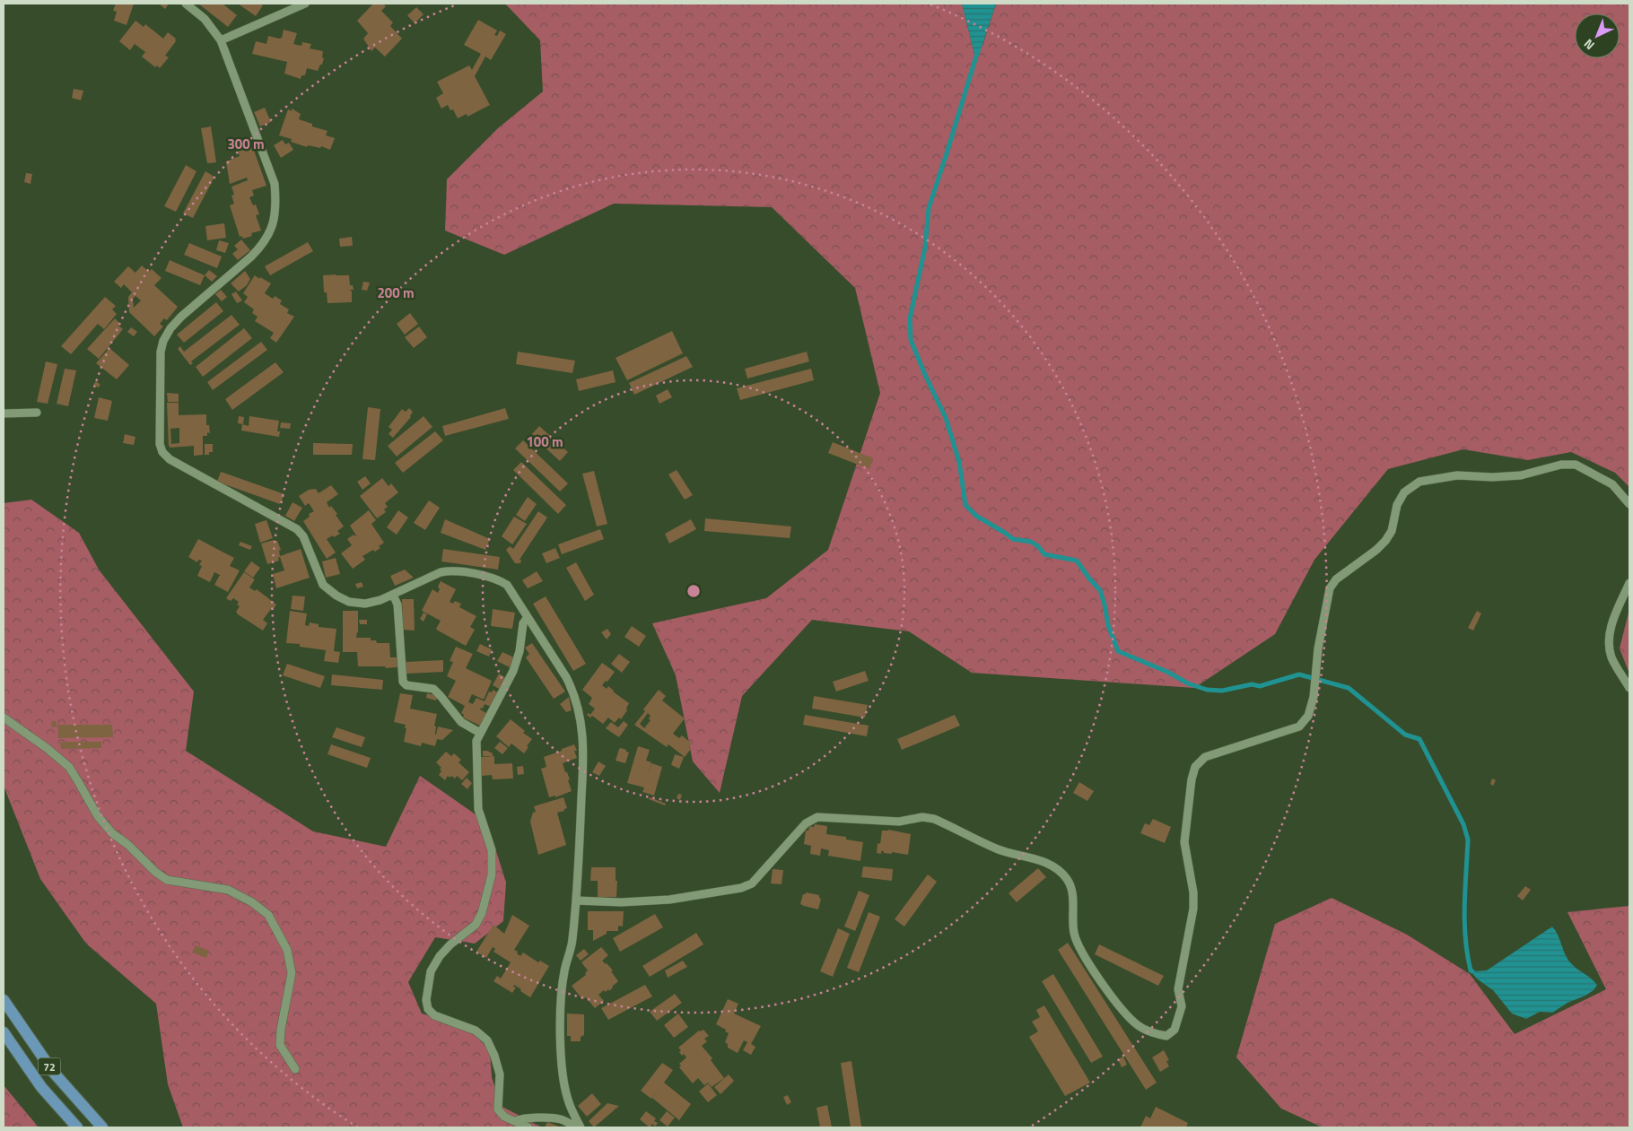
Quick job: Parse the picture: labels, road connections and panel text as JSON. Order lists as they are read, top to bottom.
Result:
{
  "streets": {
    "main road": ["72"]
  },
  "north": "bottom left",
  "rings": ["300 m", "200 m", "100 m"]
}
